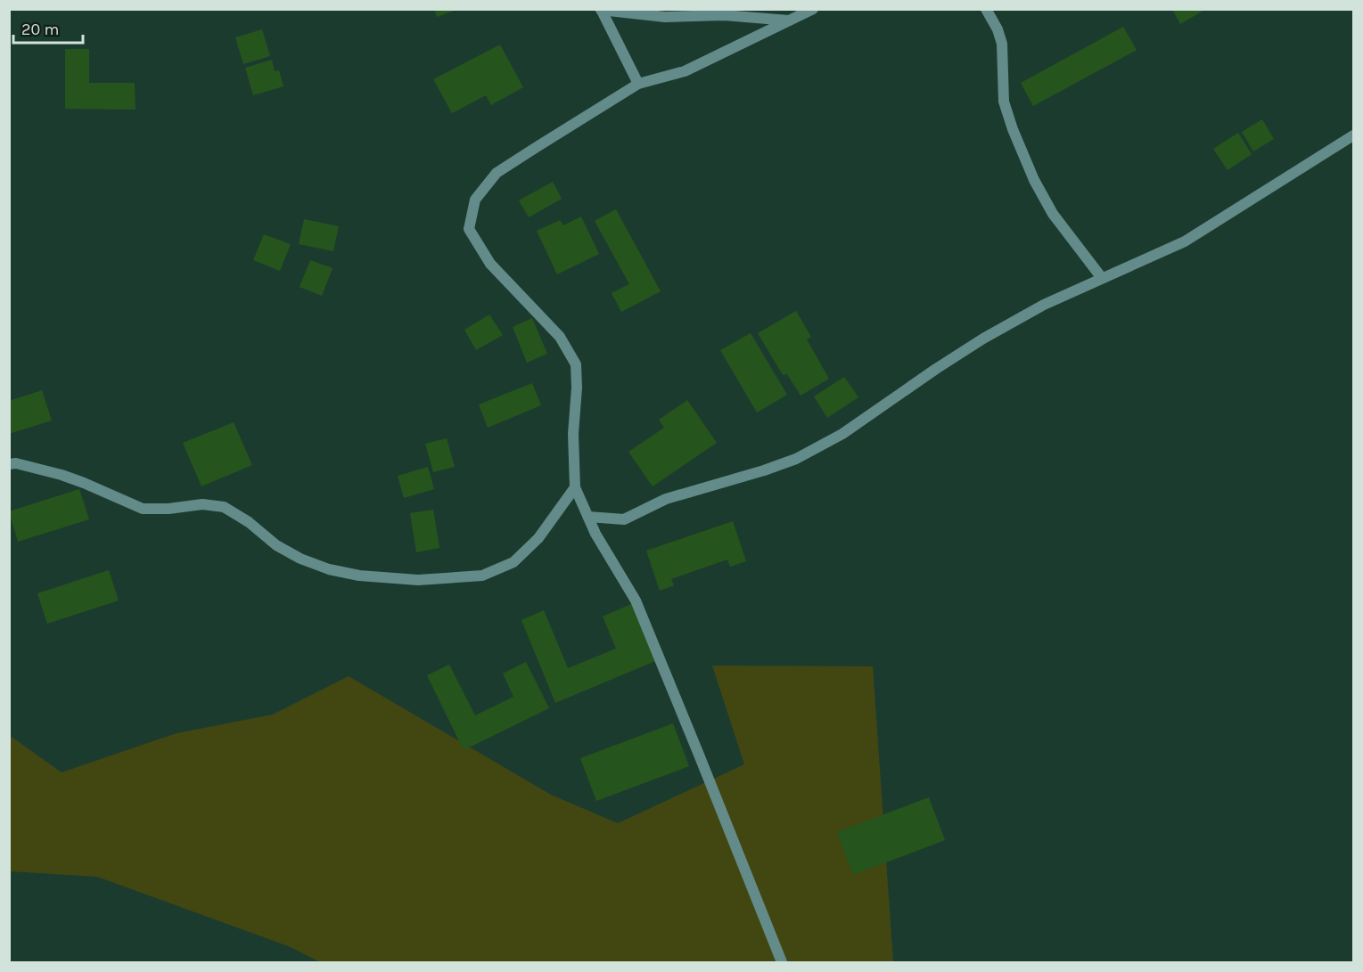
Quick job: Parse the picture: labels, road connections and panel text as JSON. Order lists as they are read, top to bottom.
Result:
{
  "scale_bar": "20 m"
}
